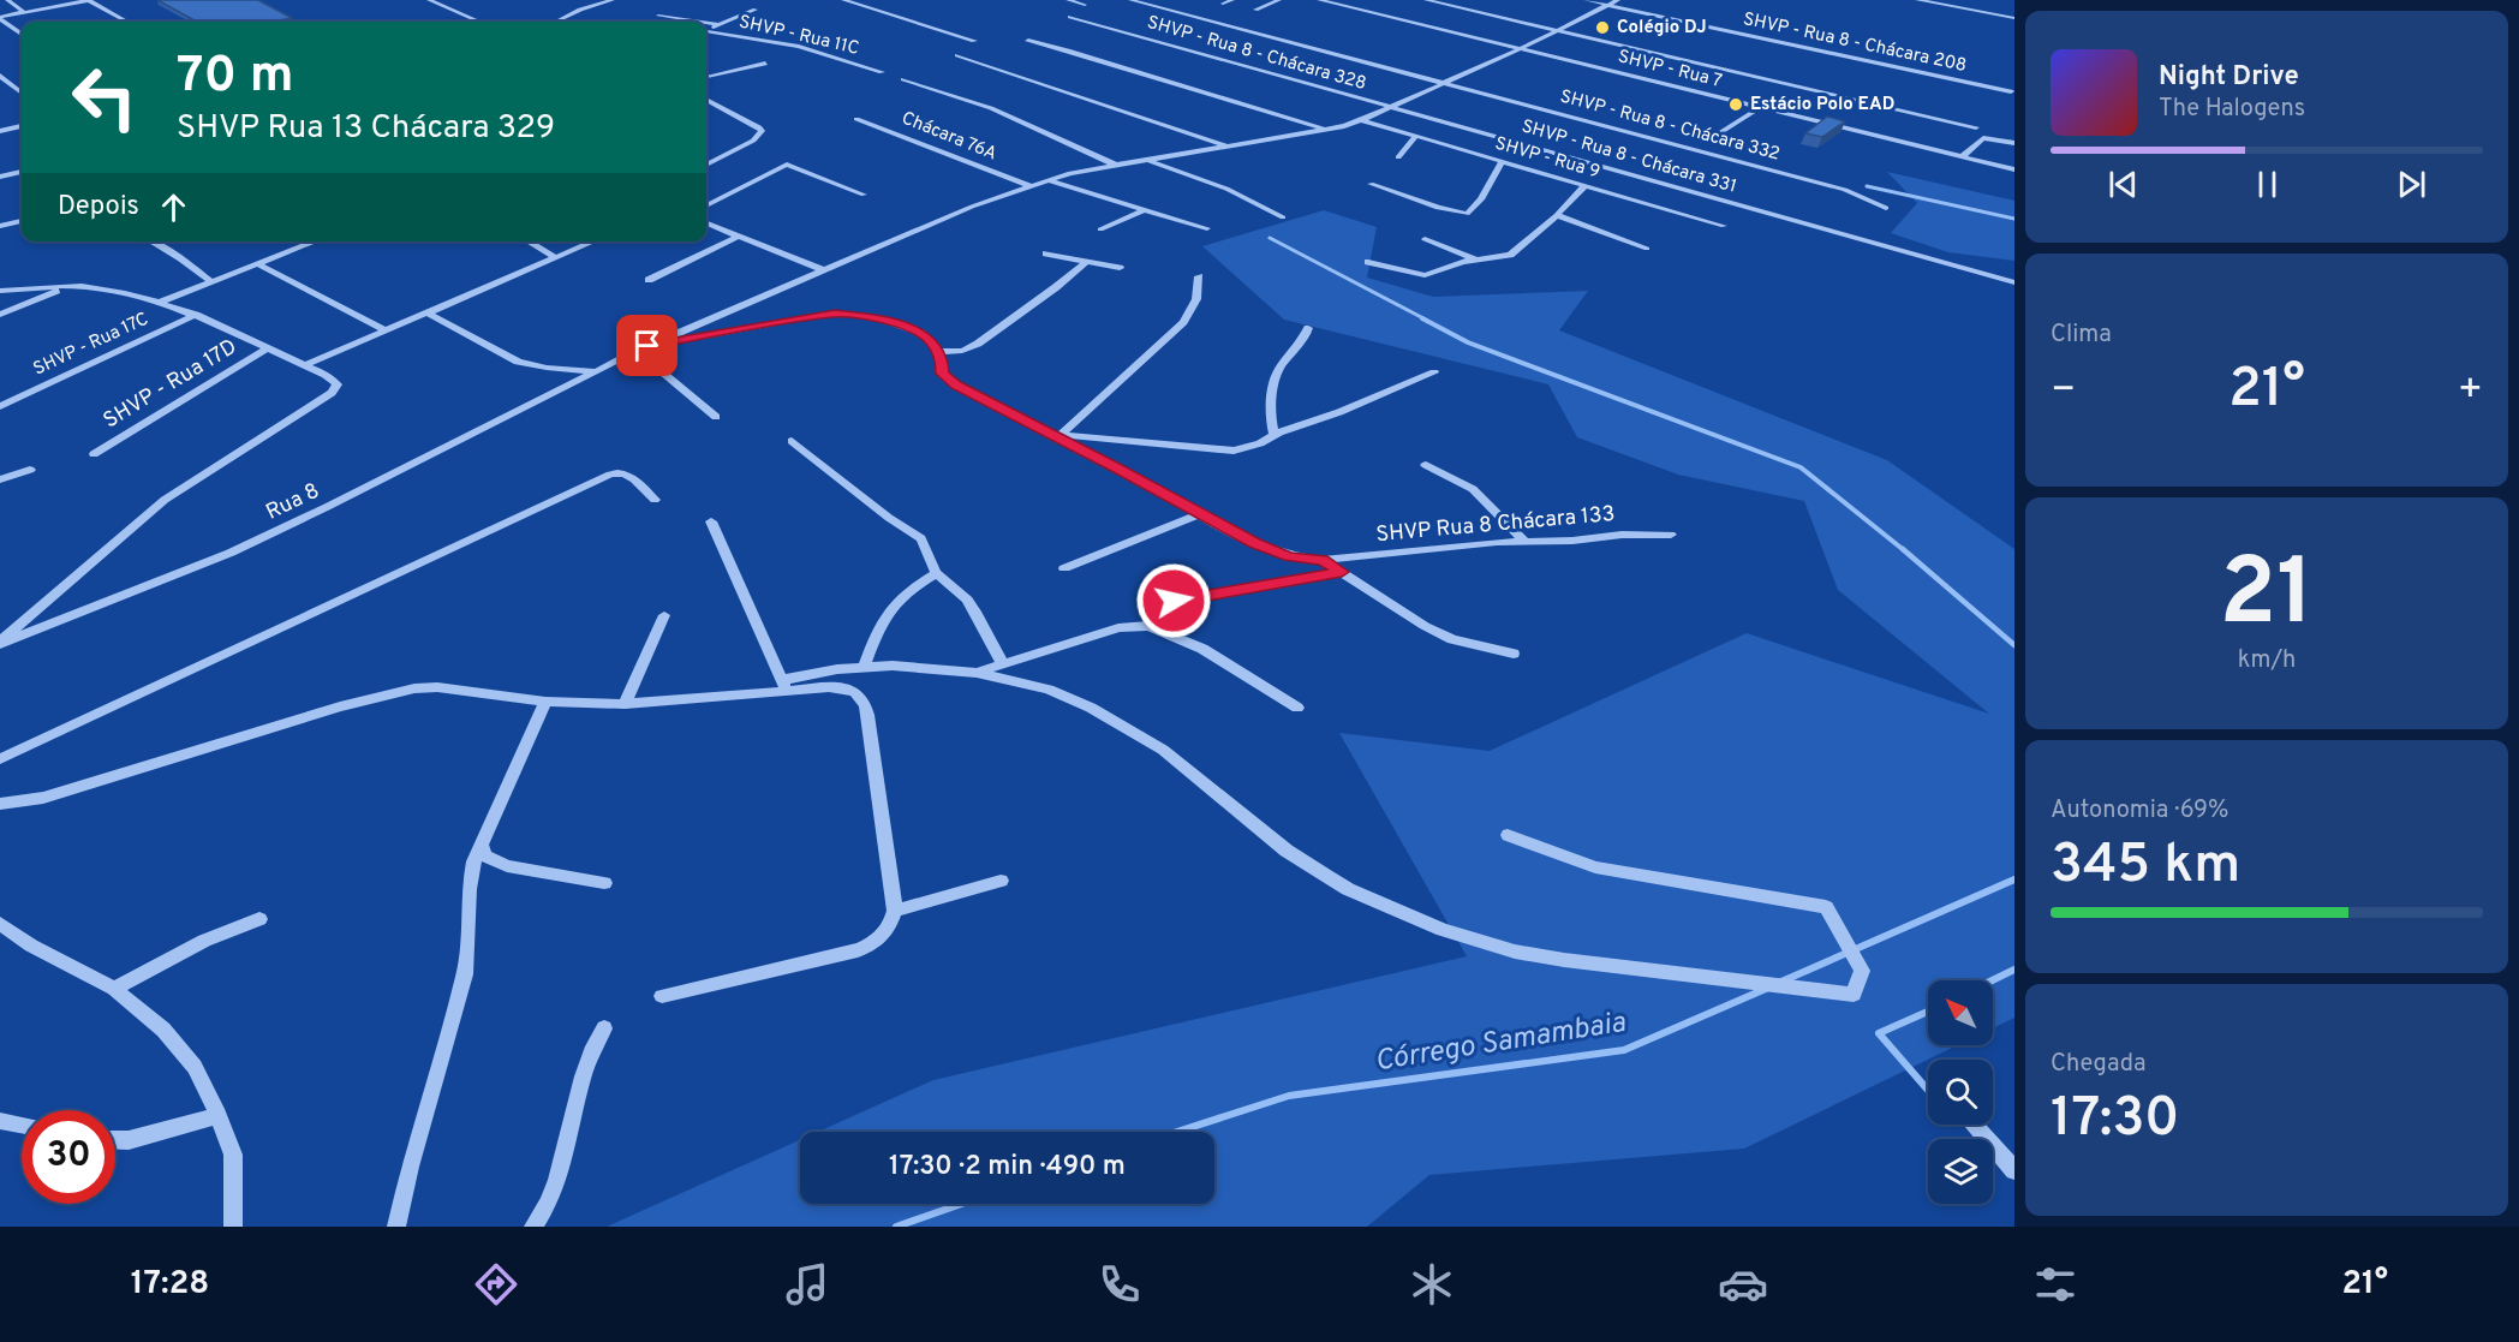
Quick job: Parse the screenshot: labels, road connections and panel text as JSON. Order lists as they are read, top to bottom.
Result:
{
  "streets": {
    "street": [
      "SHVP - Rua 11C",
      "SHVP - Rua 8 - Chácara 208",
      "SHVP - Rua 8 - Chácara 328",
      "SHVP - Rua 7",
      "SHVP - Rua 8 - Chácara 332",
      "Chácara 76A",
      "SHVP - Rua 8 - Chácara 331",
      "SHVP - Rua 9",
      "SHVP - Rua 17C",
      "SHVP - Rua 17D",
      "Rua 8",
      "SHVP Rua 8 Chácara 133"
    ]
  },
  "crossings": [
    ["SHVP - Rua 8 - Chácara 328", "SHVP - Rua 8 - Chácara 331"]
  ],
  "water": ["Córrego Samambaia"],
  "places": ["Colégio DJ", "Estácio Polo EAD"],
  "north": "top left",
  "page": {
    "turn": ["70 m", "SHVP Rua 13 Chácara 329"],
    "song": ["Night Drive", "The Halogens"],
    "then": "Depois",
    "tile": [
      "Clima",
      ["21", "km/h"],
      ["Autonomia · 69%", "345 km"],
      ["Chegada", "17:30"]
    ],
    "heat": ["−", "21°", "+"],
    "limit": "30",
    "trip": "17:30 · 2 min · 490 m",
    "tabs": ["17:28", "21°"]
  }
}
